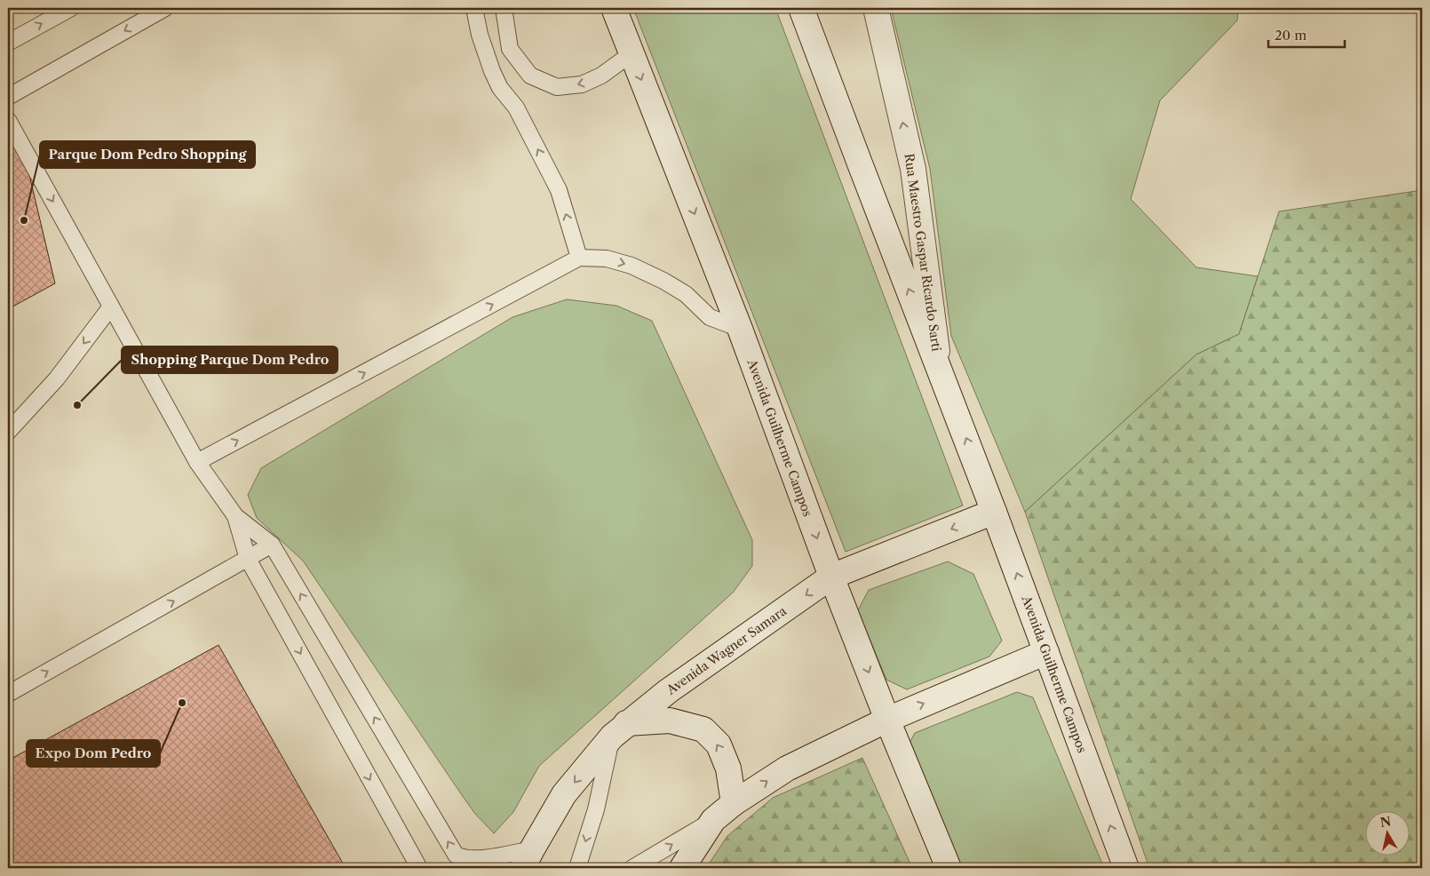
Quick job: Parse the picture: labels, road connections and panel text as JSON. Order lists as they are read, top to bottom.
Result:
{
  "streets": {
    "main road": ["Rua Maestro Gaspar Ricardo Sarti", "Avenida Guilherme Campos", "Avenida Wagner Samara"]
  },
  "crossings": [
    ["Rua Maestro Gaspar Ricardo Sarti", "Avenida Guilherme Campos"],
    ["Avenida Guilherme Campos", "Avenida Wagner Samara"]
  ],
  "one_way": ["Rua Maestro Gaspar Ricardo Sarti"],
  "places": ["Parque Dom Pedro Shopping", "Shopping Parque Dom Pedro", "Expo Dom Pedro"],
  "scale_bar": "20 m",
  "north": "top"
}
